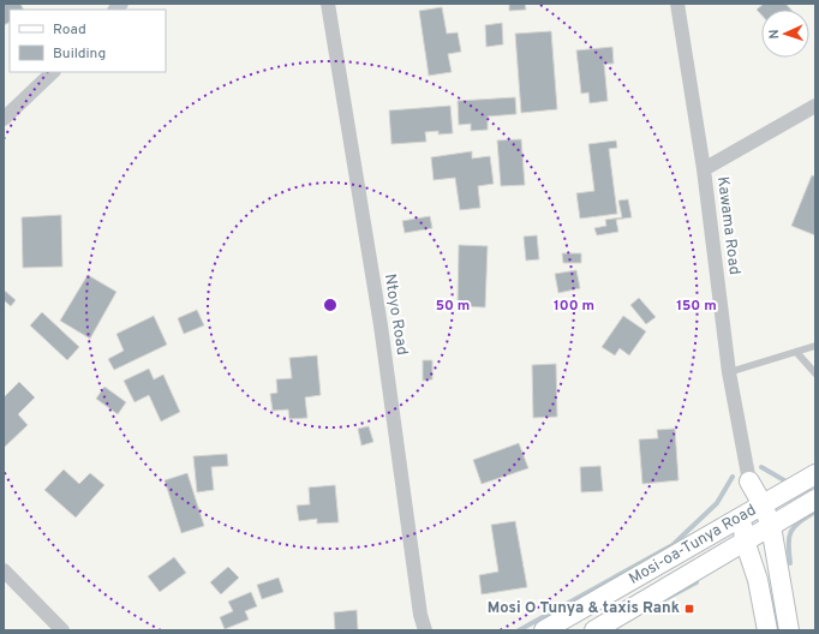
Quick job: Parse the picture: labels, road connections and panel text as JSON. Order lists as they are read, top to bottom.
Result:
{
  "streets": {
    "main road": ["Mosi-oa-Tunya Road"],
    "street": ["Kawama Road", "Ntoyo Road"]
  },
  "places": {
    "transit": ["Mosi O Tunya & taxis Rank"]
  },
  "legend": ["Road", "Building"],
  "north": "left",
  "rings": ["50 m", "100 m", "150 m"]
}
